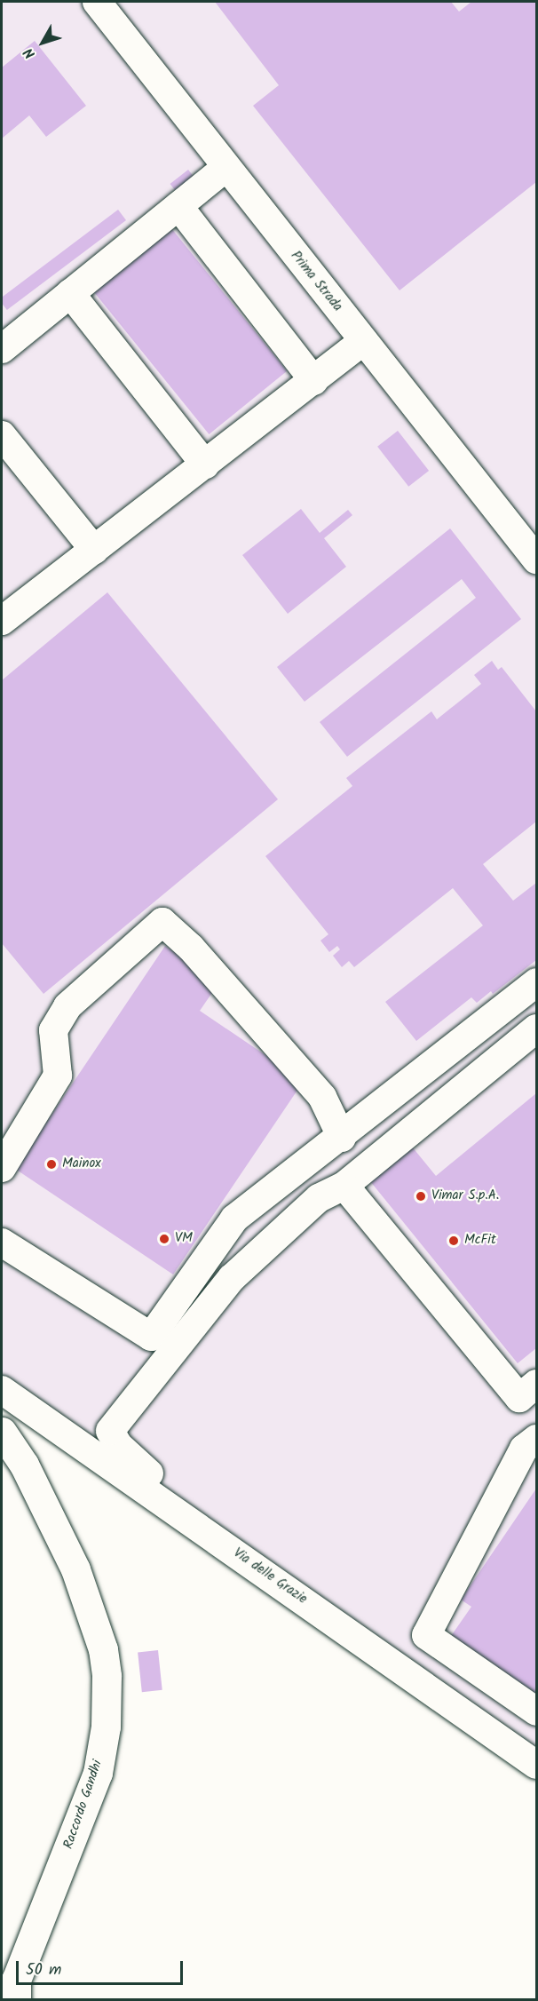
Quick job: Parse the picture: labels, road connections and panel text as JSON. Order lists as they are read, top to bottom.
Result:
{
  "streets": {
    "main road": ["Raccordo Gandhi"],
    "street": ["Prima Strada", "Via delle Grazie"]
  },
  "places": [
    "Mainox",
    "Vimar S.p.A.",
    "VM",
    "McFit"
  ],
  "scale_bar": "50 m",
  "north": "bottom left"
}
